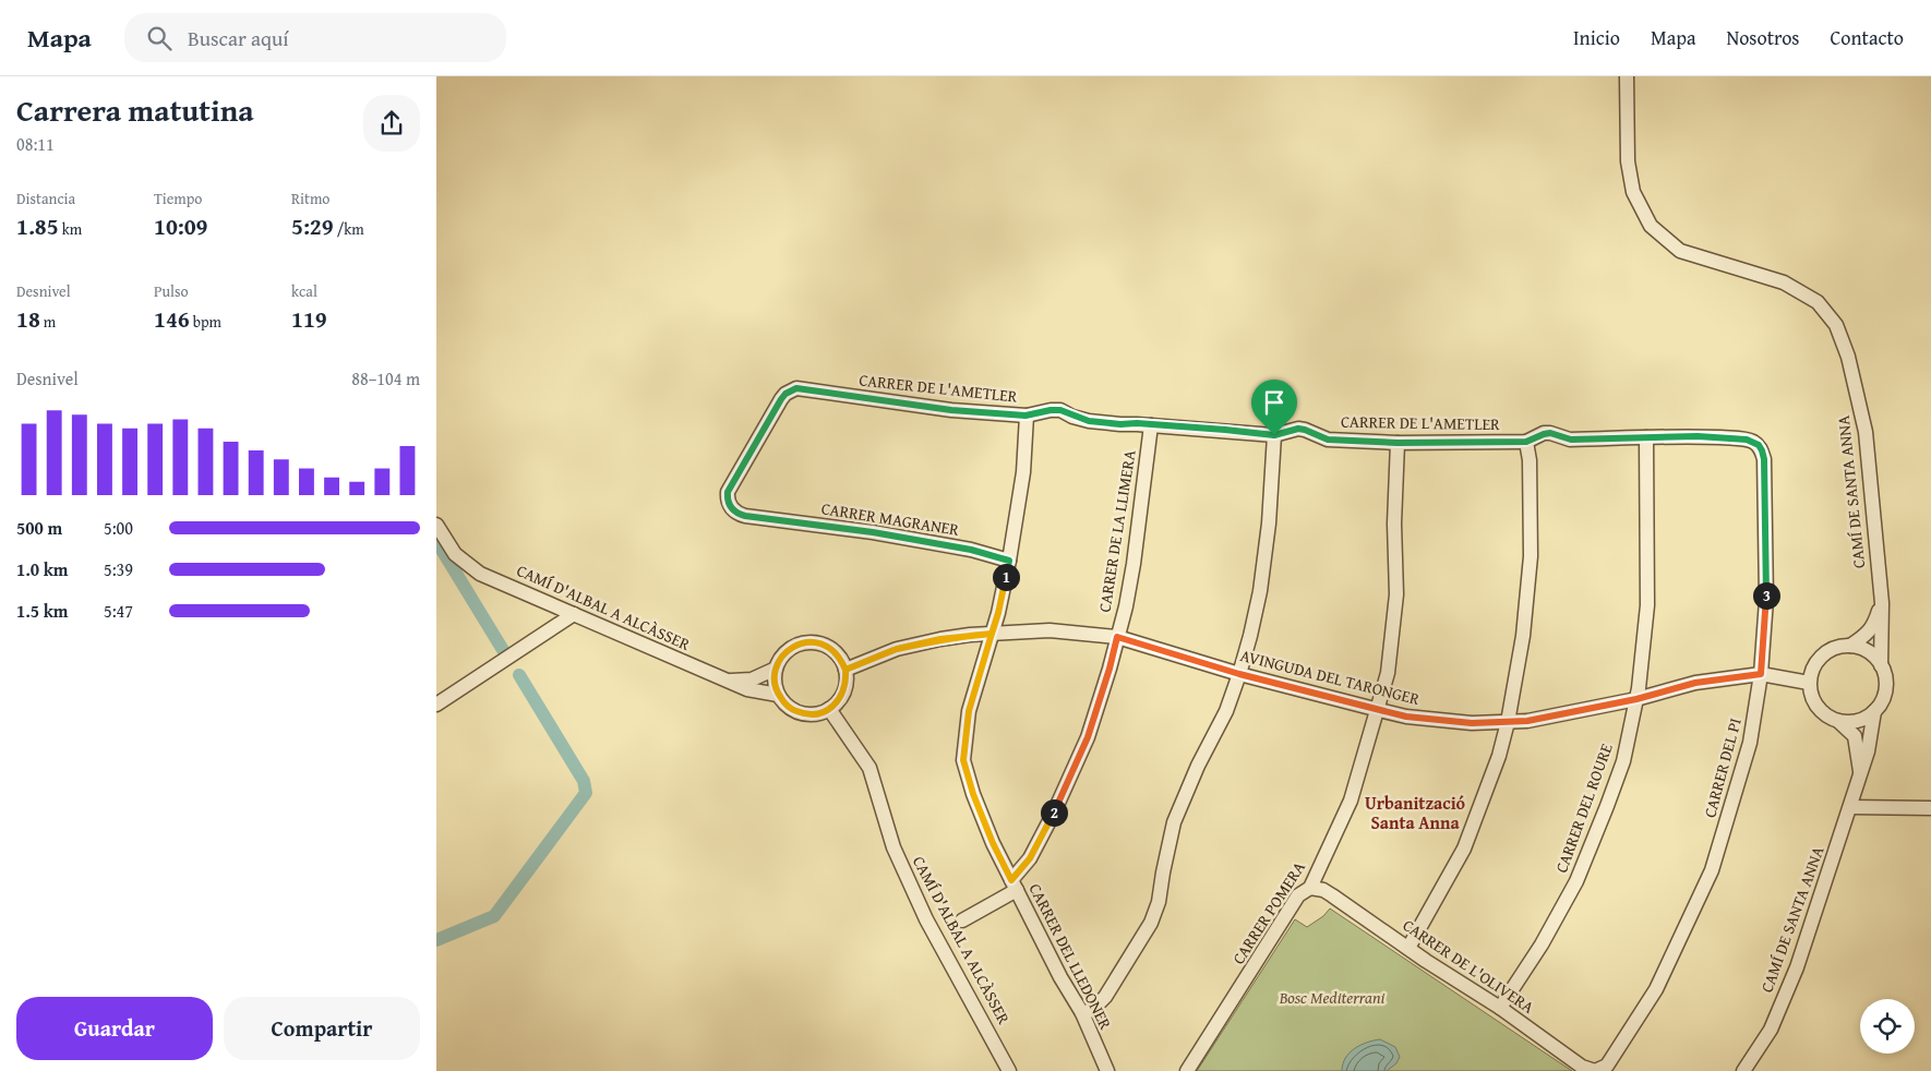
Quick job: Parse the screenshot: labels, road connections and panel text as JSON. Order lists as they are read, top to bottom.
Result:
{
  "streets": {
    "street": [
      "CARRER DE L'AMETLER",
      "CAMÍ DE SANTA ANNA",
      "CARRER MAGRANER",
      "CARRER DE LA LLIMERA",
      "CAMÍ D'ALBAL A ALCÀSSER",
      "AVINGUDA DEL TARONGER",
      "CARRER DEL PI",
      "CARRER DEL ROURE",
      "CARRER POMERA",
      "CARRER DEL LLEDONER",
      "CARRER DE L'OLIVERA"
    ]
  },
  "crossings": [
    ["CARRER DE L'AMETLER", "CARRER MAGRANER"],
    ["CARRER DE L'AMETLER", "CARRER DE LA LLIMERA"],
    ["CARRER DE L'AMETLER", "CARRER DEL PI"],
    ["CARRER DE L'AMETLER", "CARRER DEL ROURE"],
    ["CARRER DE L'AMETLER", "CARRER POMERA"],
    ["CARRER DE L'AMETLER", "CARRER DEL LLEDONER"],
    ["CAMÍ DE SANTA ANNA", "AVINGUDA DEL TARONGER"],
    ["CARRER MAGRANER", "CARRER DEL LLEDONER"],
    ["CARRER DE LA LLIMERA", "AVINGUDA DEL TARONGER"],
    ["CARRER DE LA LLIMERA", "CARRER DEL LLEDONER"],
    ["CAMÍ D'ALBAL A ALCÀSSER", "AVINGUDA DEL TARONGER"],
    ["AVINGUDA DEL TARONGER", "CARRER DEL PI"],
    ["AVINGUDA DEL TARONGER", "CARRER DEL ROURE"],
    ["AVINGUDA DEL TARONGER", "CARRER POMERA"],
    ["AVINGUDA DEL TARONGER", "CARRER DEL LLEDONER"],
    ["CARRER DEL PI", "CARRER DE L'OLIVERA"],
    ["CARRER DEL ROURE", "CARRER DE L'OLIVERA"],
    ["CARRER POMERA", "CARRER DE L'OLIVERA"]
  ],
  "districts": ["Urbanització Santa Anna"],
  "parks": ["Bosc Mediterrani"],
  "page": {
    "header": "Mapa",
    "search": "Buscar aquí",
    "nav": [
      "Inicio",
      "Mapa",
      "Nosotros",
      "Contacto"
    ],
    "heading": ["Carrera matutina", "08:11"],
    "stats": [
      ["Distancia", "1.85 km"],
      ["Tiempo", "10:09"],
      ["Ritmo", "5:29 /km"],
      ["Desnivel", "18 m"],
      ["Pulso", "146 bpm"],
      ["kcal", "119"]
    ],
    "chart": ["Desnivel", "88–104 m"],
    "list": [
      {
        "name": "500 m",
        "note": "5:00"
      },
      {
        "name": "1.0 km",
        "note": "5:39"
      },
      {
        "name": "1.5 km",
        "note": "5:47"
      }
    ],
    "pins": ["1", "3", "2"],
    "buttons": ["Guardar", "Compartir"]
  }
}
